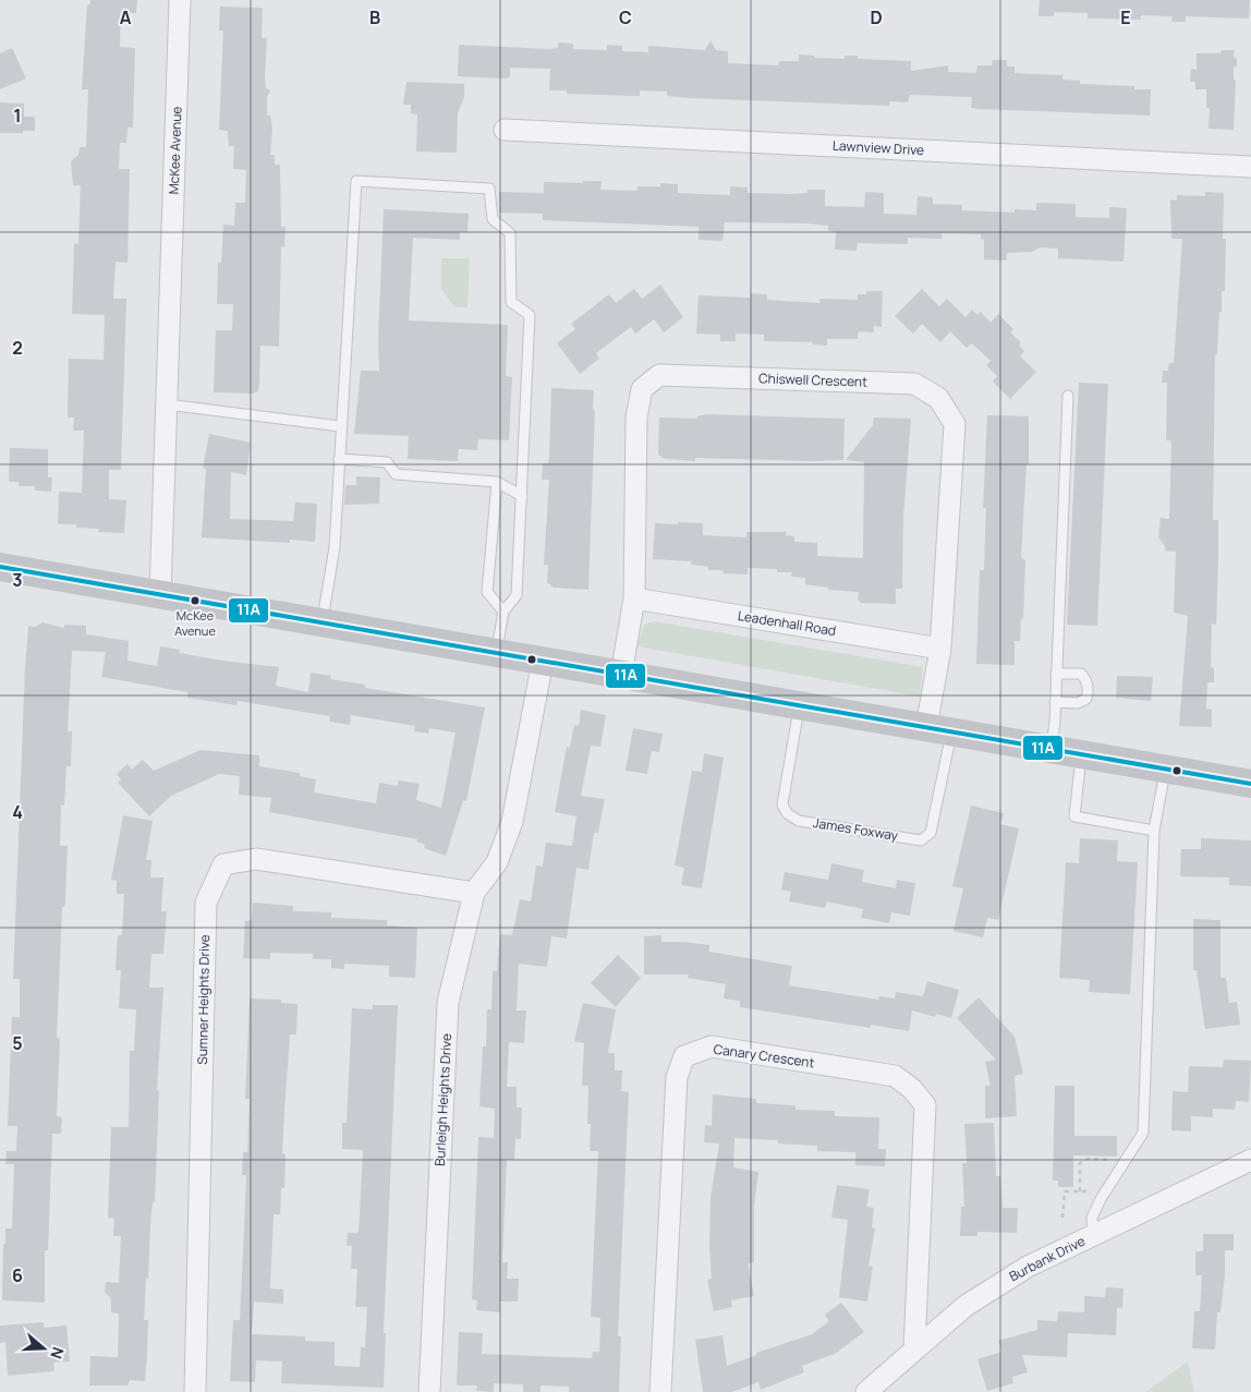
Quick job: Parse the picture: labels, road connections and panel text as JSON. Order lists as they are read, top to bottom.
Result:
{
  "streets": {
    "street": [
      "Lawnview Drive",
      "McKee Avenue",
      "Chiswell Crescent",
      "Leadenhall Road",
      "Sumner Heights Drive",
      "Canary Crescent",
      "Burleigh Heights Drive",
      "Burbank Drive"
    ],
    "lane": ["James Foxway"]
  },
  "crossings": [
    ["Chiswell Crescent", "Leadenhall Road"],
    ["Chiswell Crescent", "James Foxway"],
    ["Sumner Heights Drive", "Burleigh Heights Drive"],
    ["Canary Crescent", "Burbank Drive"]
  ],
  "places": ["McKee Avenue"],
  "lines": ["transit line 11A"],
  "north": "right",
  "grid": {
    "columns": [
      "A",
      "B",
      "C",
      "D",
      "E"
    ],
    "rows": [
      "1",
      "2",
      "3",
      "4",
      "5",
      "6"
    ]
  }
}
